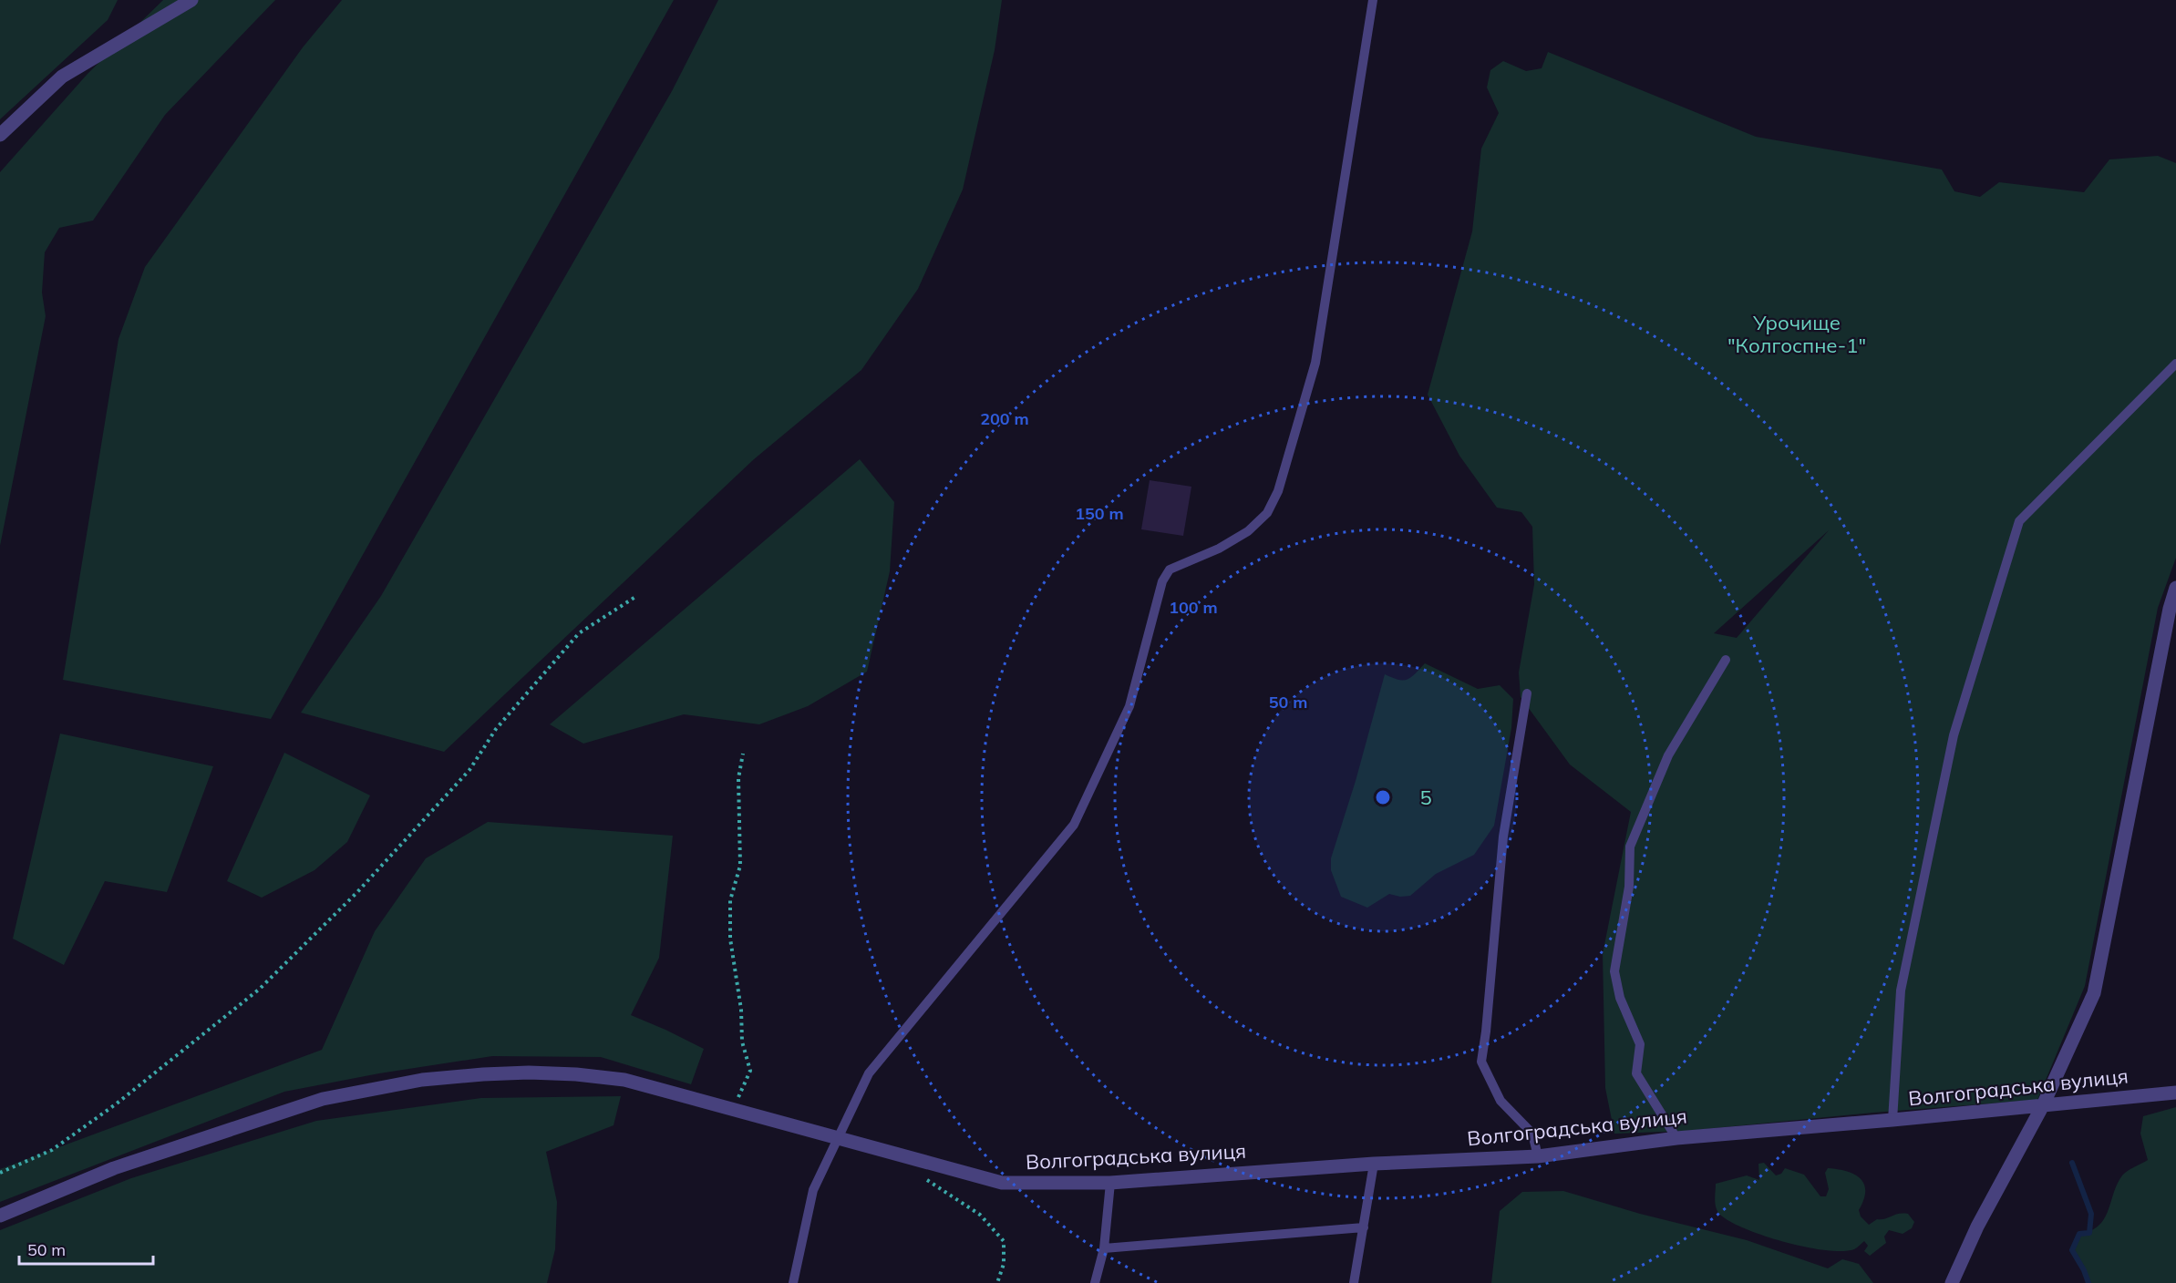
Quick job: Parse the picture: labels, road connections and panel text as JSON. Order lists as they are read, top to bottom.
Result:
{
  "streets": {
    "street": ["Волгоградська вулиця"]
  },
  "parks": ["Урочище \"Колгоспне-1\"", "5"],
  "scale_bar": "50 m",
  "rings": [
    "200 m",
    "150 m",
    "100 m",
    "50 m"
  ]
}
